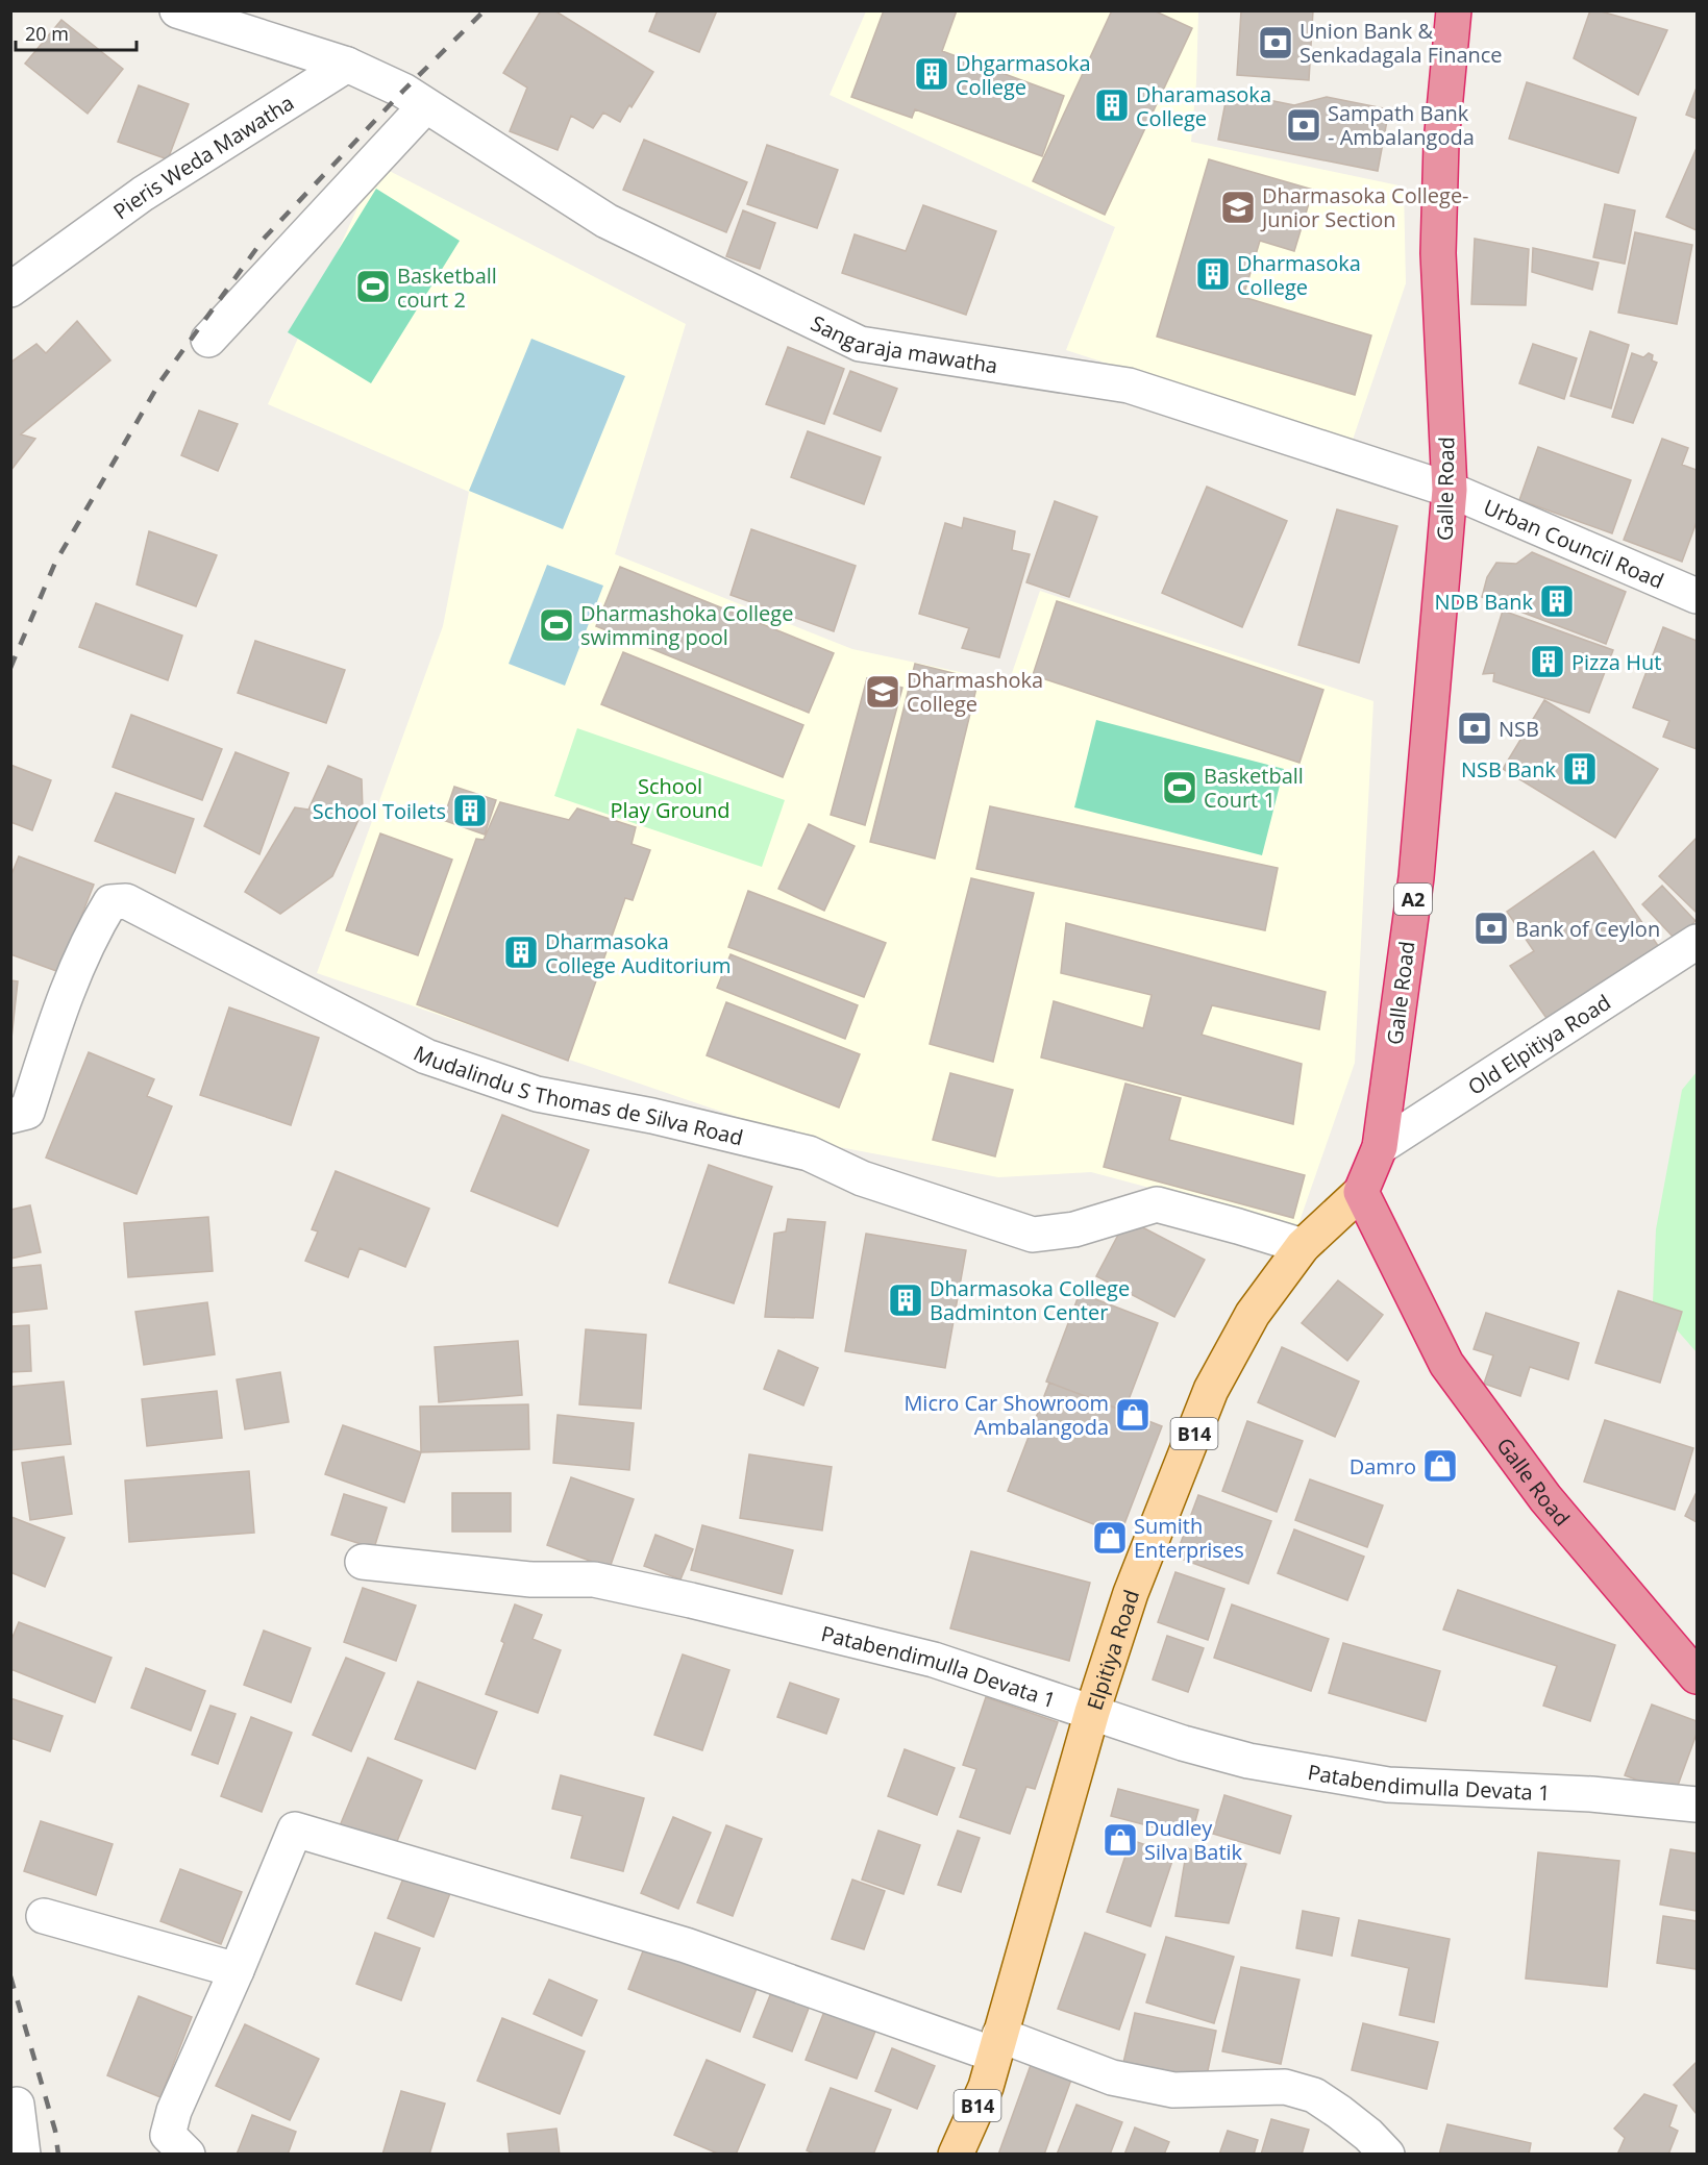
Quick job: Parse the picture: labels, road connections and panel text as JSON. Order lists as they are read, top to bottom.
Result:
{
  "streets": {
    "highway": ["Galle Road", "A2"],
    "main road": ["B14", "Elpitiya Road"],
    "street": [
      "Pieris Weda Mawatha",
      "Sangaraja mawatha",
      "Urban Council Road",
      "Old Elpitiya Road",
      "Mudalindu S Thomas de Silva Road",
      "Patabendimulla Devata 1"
    ]
  },
  "crossings": [
    ["Sangaraja mawatha", "Galle Road"],
    ["Sangaraja mawatha", "Urban Council Road"],
    ["Galle Road", "Urban Council Road"],
    ["Galle Road", "Old Elpitiya Road"],
    ["Galle Road", "Elpitiya Road"],
    ["Mudalindu S Thomas de Silva Road", "Elpitiya Road"],
    ["Elpitiya Road", "Patabendimulla Devata 1"]
  ],
  "parks": ["School Play Ground"],
  "places": {
    "bank": [
      "Union Bank & Senkadagala Finance",
      "Sampath Bank - Ambalangoda",
      "NSB",
      "Bank of Ceylon"
    ],
    "building": [
      "Dhgarmasoka College",
      "Dharamasoka College",
      "Dharmasoka College",
      "NDB Bank",
      "Pizza Hut",
      "NSB Bank",
      "School Toilets",
      "Dharmasoka College Auditorium",
      "Dharmasoka College Badminton Center"
    ],
    "school or university": ["Dharmasoka College- Junior Section", "Dharmashoka College"],
    "sports": ["Basketball court 2", "Dharmashoka College swimming pool", "Basketball Court 1"],
    "shop": [
      "Micro Car Showroom Ambalangoda",
      "Damro",
      "Sumith Enterprises",
      "Dudley Silva Batik"
    ]
  },
  "scale_bar": "20 m"
}
